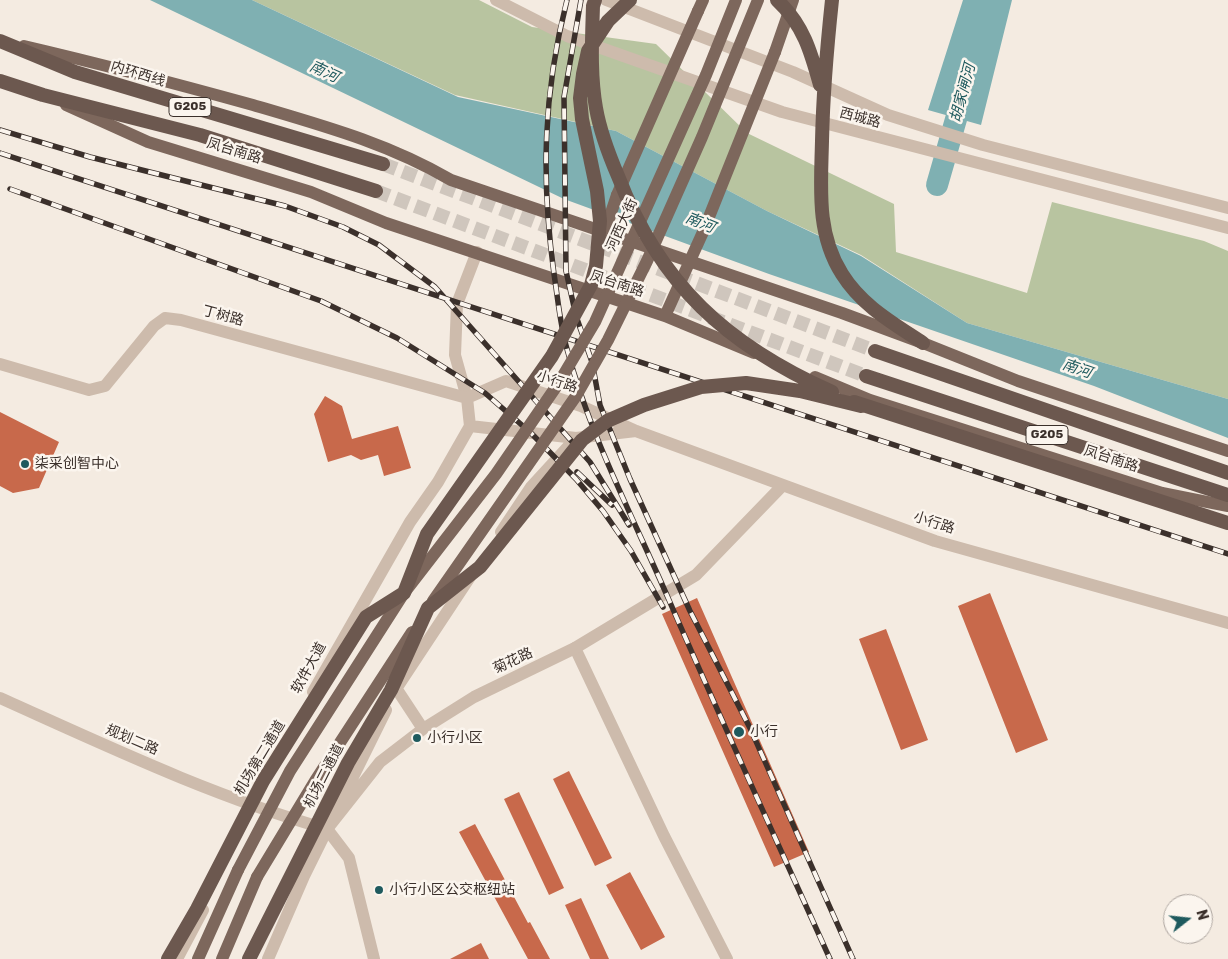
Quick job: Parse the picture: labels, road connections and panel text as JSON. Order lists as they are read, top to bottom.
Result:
{
  "streets": {
    "highway": [
      "内环西线",
      "G205",
      "凤台南路",
      "机场第二通道",
      "机场二通道"
    ],
    "main road": ["河西大街"],
    "street": [
      "西城路",
      "丁树路",
      "小行路",
      "菊花路",
      "软件大道",
      "规划二路"
    ]
  },
  "crossings": [
    ["G205", "凤台南路"],
    ["河西大街", "机场第二通道"],
    ["丁树路", "小行路"],
    ["小行路", "菊花路"],
    ["小行路", "软件大道"],
    ["软件大道", "规划二路"]
  ],
  "water": ["南河", "胡家闸河"],
  "places": [
    "柒采创智中心",
    "小行",
    "小行小区",
    "小行小区公交枢纽站"
  ],
  "north": "right"
}
